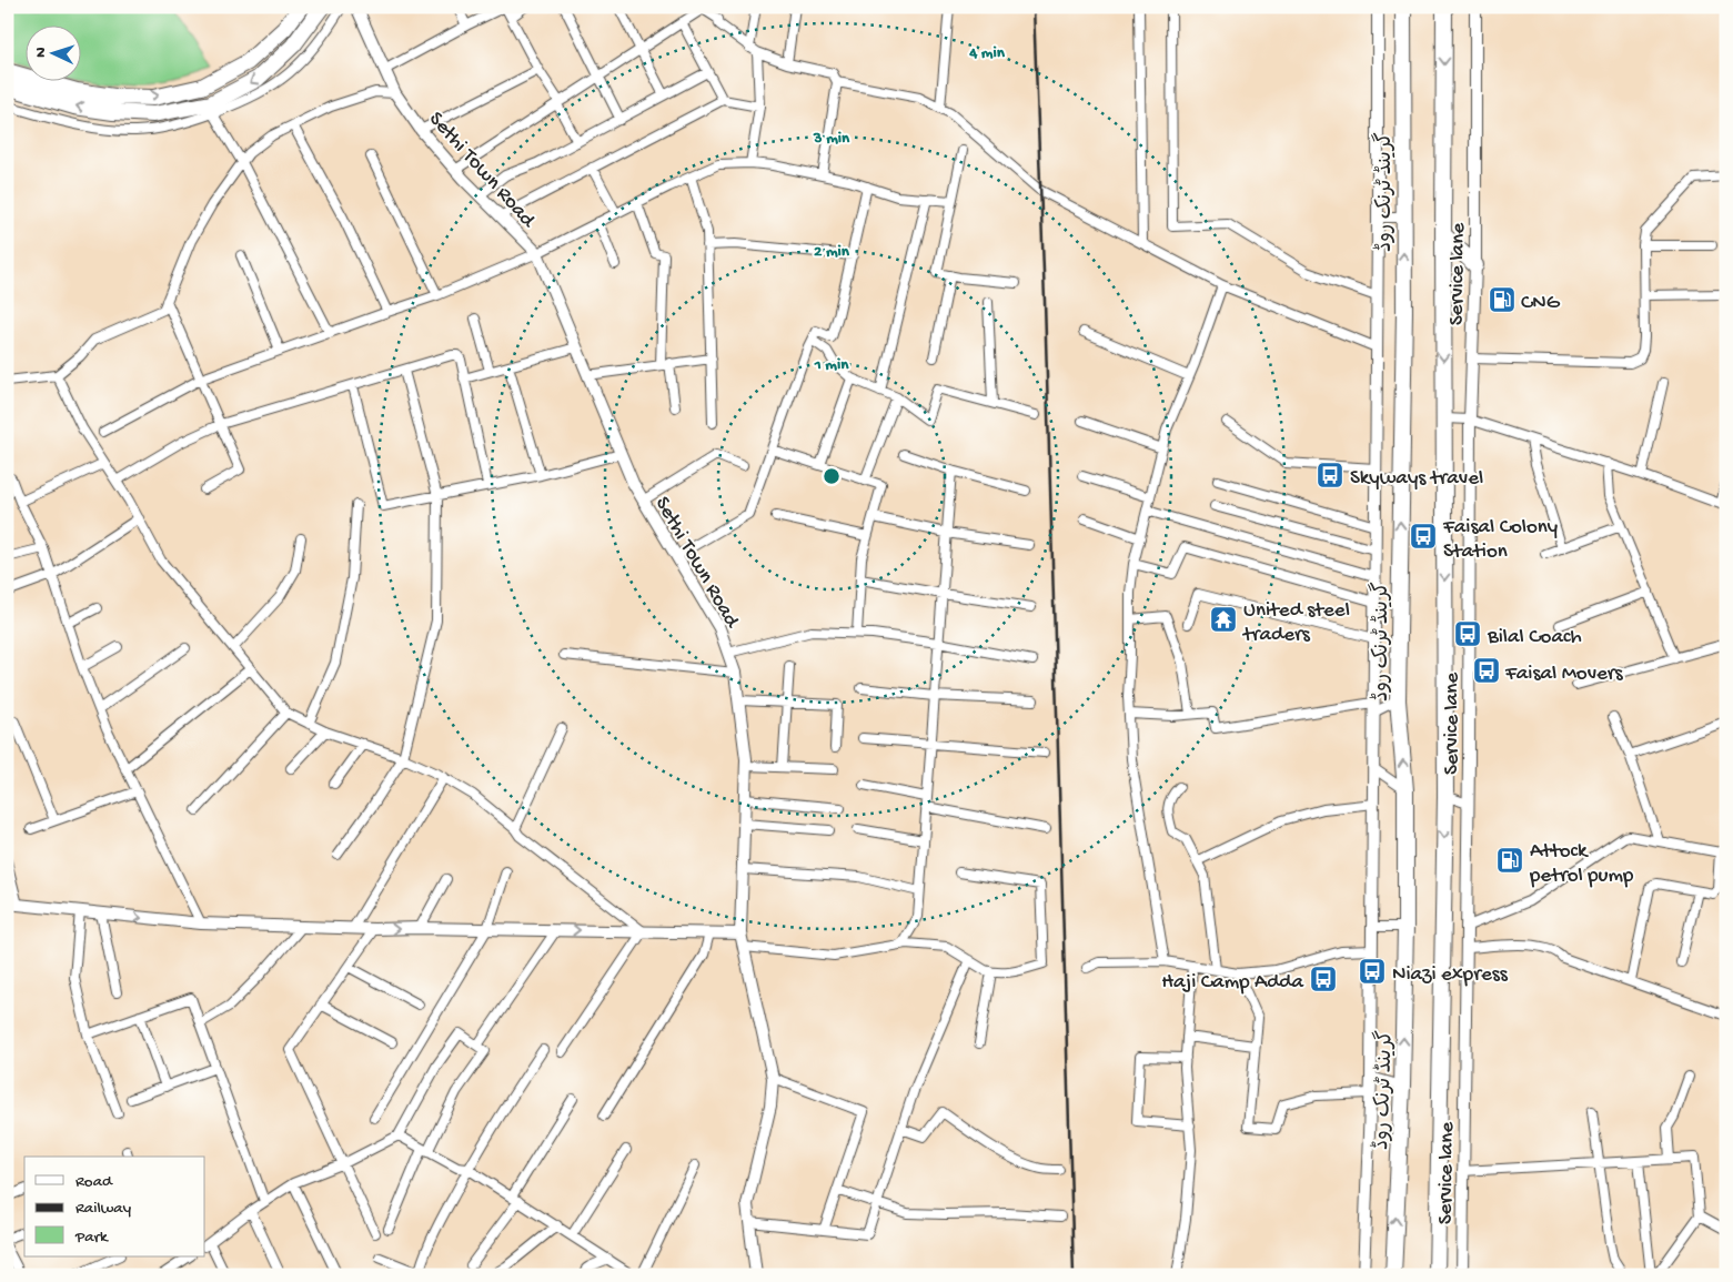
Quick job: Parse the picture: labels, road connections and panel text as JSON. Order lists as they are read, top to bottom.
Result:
{
  "streets": {
    "highway": ["گرینڈ ٹرنک روڈ"],
    "street": ["Sethi Town Road", "Service lane"]
  },
  "places": {
    "fuel station": ["CNG", "Attock petrol pump"],
    "bus stop": [
      "Skyways travel",
      "Faisal Colony Station",
      "Bilal Coach",
      "Faisal Movers",
      "Niazi express",
      "Haji Camp Adda"
    ],
    "temple": ["United steel traders"]
  },
  "legend": ["Road", "Railway", "Park"],
  "north": "left",
  "rings": [
    "4 min",
    "3 min",
    "2 min",
    "1 min"
  ]
}
